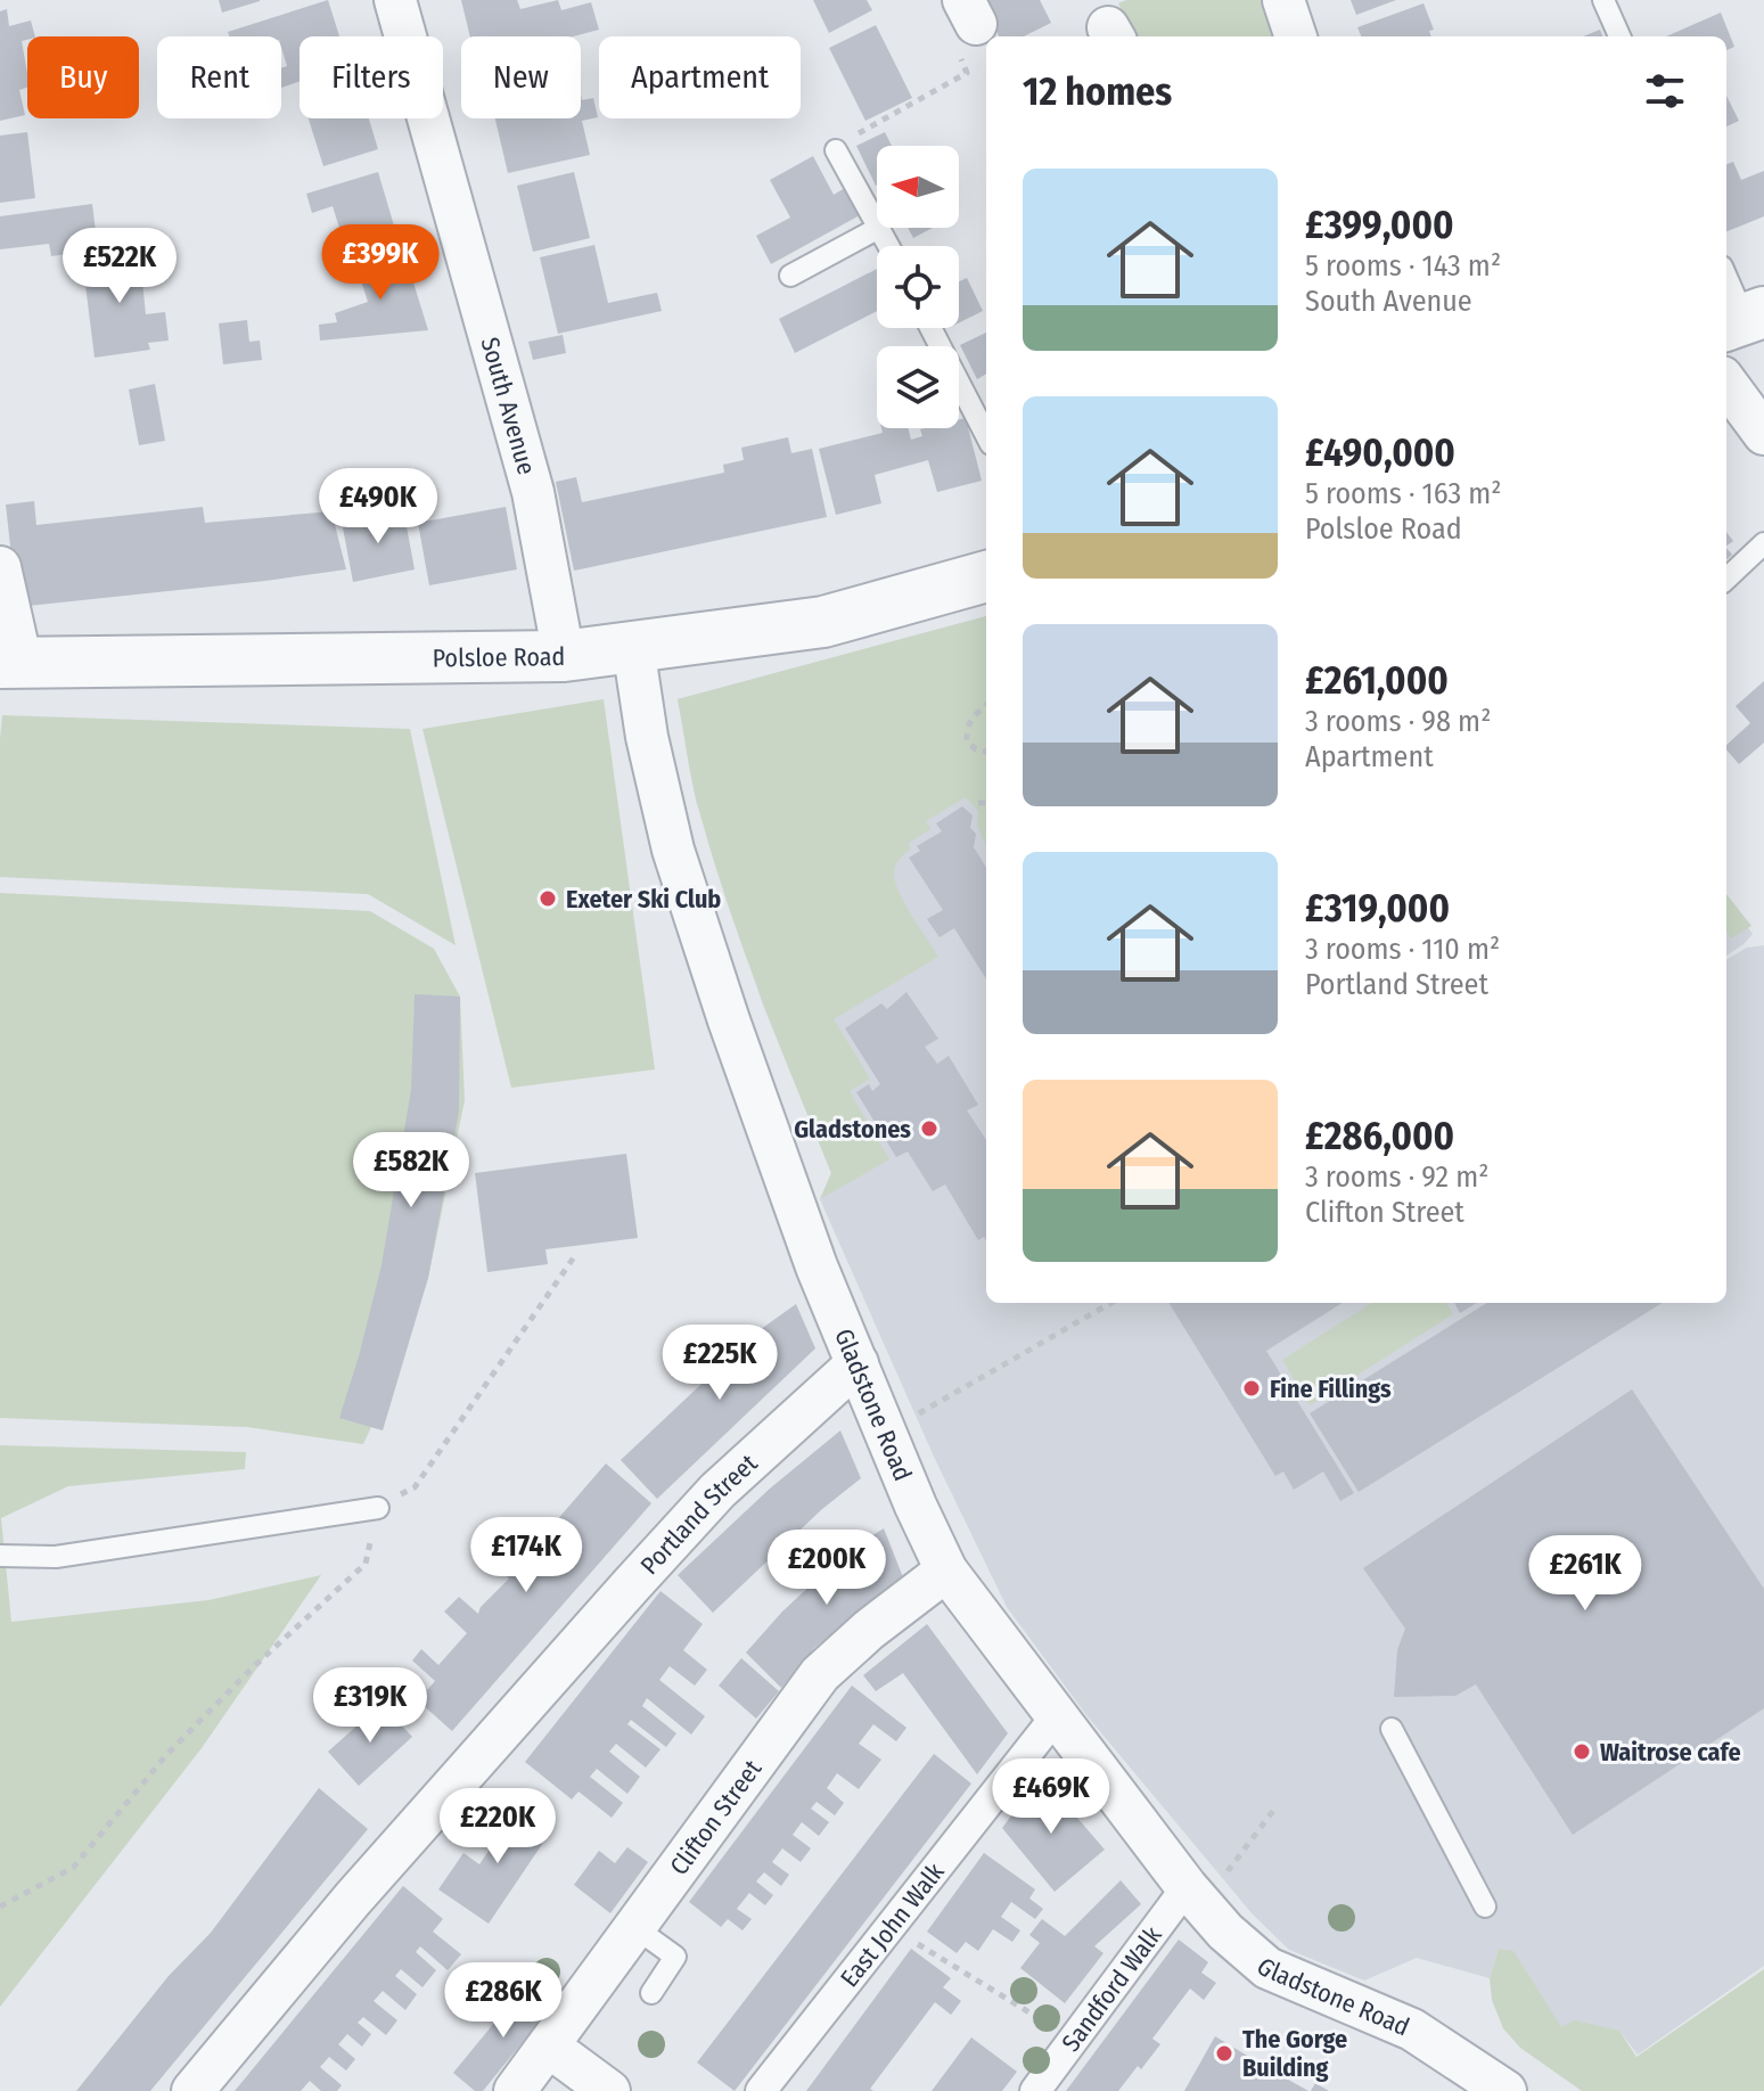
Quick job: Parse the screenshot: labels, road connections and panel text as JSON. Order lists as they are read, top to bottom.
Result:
{
  "streets": {
    "street": [
      "South Avenue",
      "Polsloe Road",
      "Gladstone Road",
      "Portland Street",
      "Clifton Street",
      "East John Walk",
      "Sandford Walk"
    ]
  },
  "crossings": [
    ["South Avenue", "Polsloe Road"],
    ["Polsloe Road", "Gladstone Road"],
    ["Gladstone Road", "Portland Street"],
    ["Gladstone Road", "Clifton Street"],
    ["Gladstone Road", "East John Walk"],
    ["Gladstone Road", "Sandford Walk"]
  ],
  "places": [
    "Exeter Ski Club",
    "Gladstones",
    "Fine Fillings",
    "Waitrose cafe",
    "The Gorge Building"
  ],
  "north": "left",
  "page": {
    "chip": [
      "Buy",
      "Rent",
      "Filters",
      "New",
      "Apartment"
    ],
    "heading": "12 homes",
    "list": [
      {
        "name": "£399,000",
        "note": "5 rooms · 143 m² · South Avenue"
      },
      {
        "name": "£490,000",
        "note": "5 rooms · 163 m² · Polsloe Road"
      },
      {
        "name": "£261,000",
        "note": "3 rooms · 98 m² · Apartment"
      },
      {
        "name": "£319,000",
        "note": "3 rooms · 110 m² · Portland Street"
      },
      {
        "name": "£286,000",
        "note": "3 rooms · 92 m² · Clifton Street"
      }
    ],
    "price": [
      "£399K",
      "£522K",
      "£490K",
      "£582K",
      "£225K",
      "£174K",
      "£200K",
      "£261K",
      "£319K",
      "£469K",
      "£220K",
      "£286K"
    ]
  }
}
